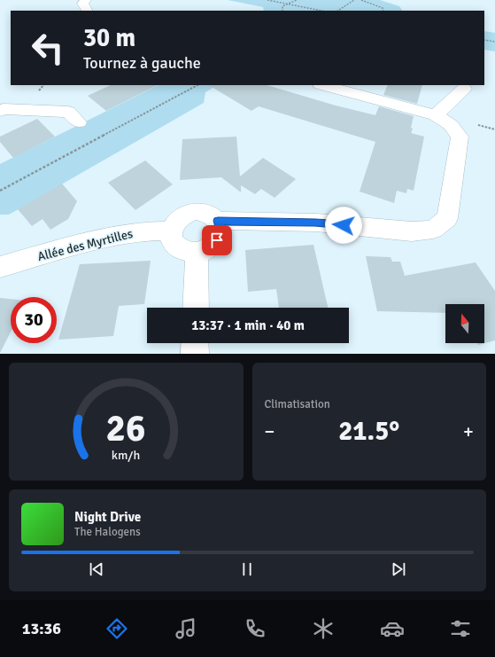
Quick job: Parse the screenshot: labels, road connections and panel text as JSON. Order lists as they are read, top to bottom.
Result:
{
  "streets": {
    "street": ["Allée des Myrtilles"]
  },
  "north": "top",
  "page": {
    "turn": ["30 m", "Tournez à gauche"],
    "limit": "30",
    "trip": "13:37 · 1 min · 40 m",
    "tile": "Climatisation",
    "heat": ["−", "21.5°", "+"],
    "song": ["Night Drive", "The Halogens"],
    "tabs": "13:36",
    "gauge": ["26", "km/h"]
  }
}
